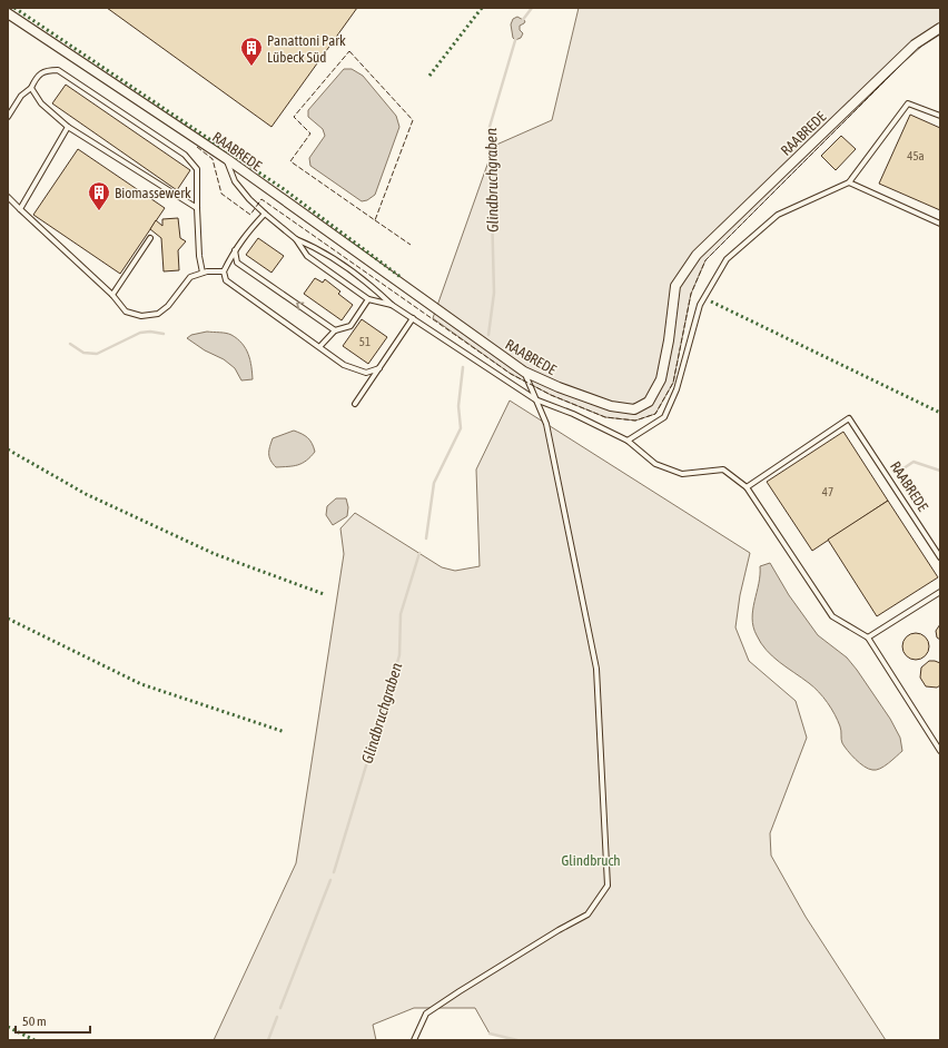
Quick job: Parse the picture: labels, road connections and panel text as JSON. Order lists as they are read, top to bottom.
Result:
{
  "streets": {
    "street": ["RAABREDE"]
  },
  "water": ["Glindbruchgraben"],
  "parks": ["Glindbruch"],
  "places": {
    "building": ["Panattoni Park Lübeck Süd", "Biomassewerk"]
  },
  "house_numbers": ["45a", "51", "47"],
  "scale_bar": "50 m"
}
